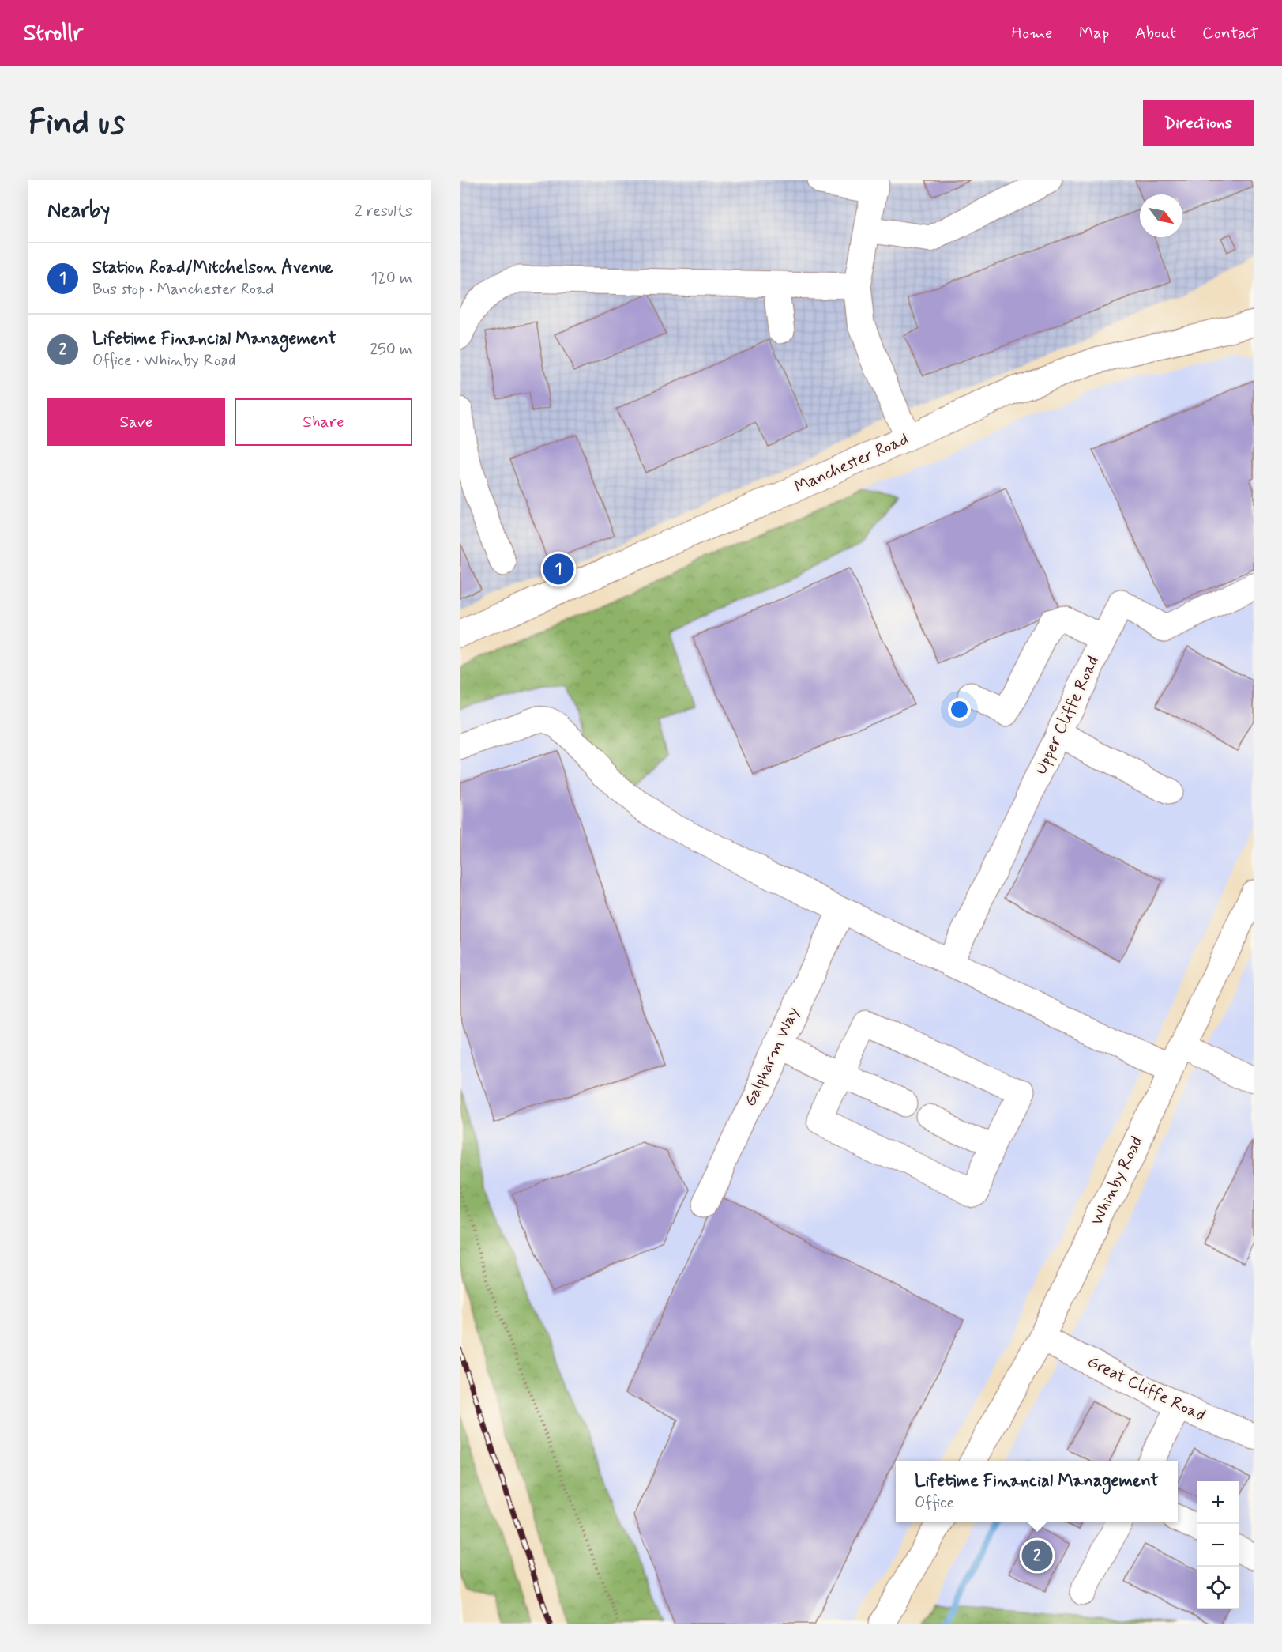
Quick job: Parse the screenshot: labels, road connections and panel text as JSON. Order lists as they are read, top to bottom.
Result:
{
  "streets": {
    "main road": [
      "Manchester Road",
      "Upper Cliffe Road",
      "Galpharm Way",
      "Whinby Road",
      "Great Cliffe Road"
    ]
  },
  "crossings": [
    ["Whinby Road", "Great Cliffe Road"]
  ],
  "north": "bottom right",
  "page": {
    "header": "Strollr",
    "nav": [
      "Home",
      "Map",
      "About",
      "Contact"
    ],
    "buttons": [
      "Directions",
      ["Save", "Share"]
    ],
    "title": "Find us",
    "heading": ["Nearby", "2 results"],
    "list": [
      {
        "mark": "1",
        "name": "Station Road/Mitchelson Avenue",
        "note": "Bus stop · Manchester Road",
        "value": "120 m"
      },
      {
        "mark": "2",
        "name": "Lifetime Financial Management",
        "note": "Office · Whinby Road",
        "value": "250 m"
      }
    ],
    "pins": ["1", "2"],
    "popup": ["Lifetime Financial Management", "Office"],
    "map_buttons": ["+", "−"]
  }
}
